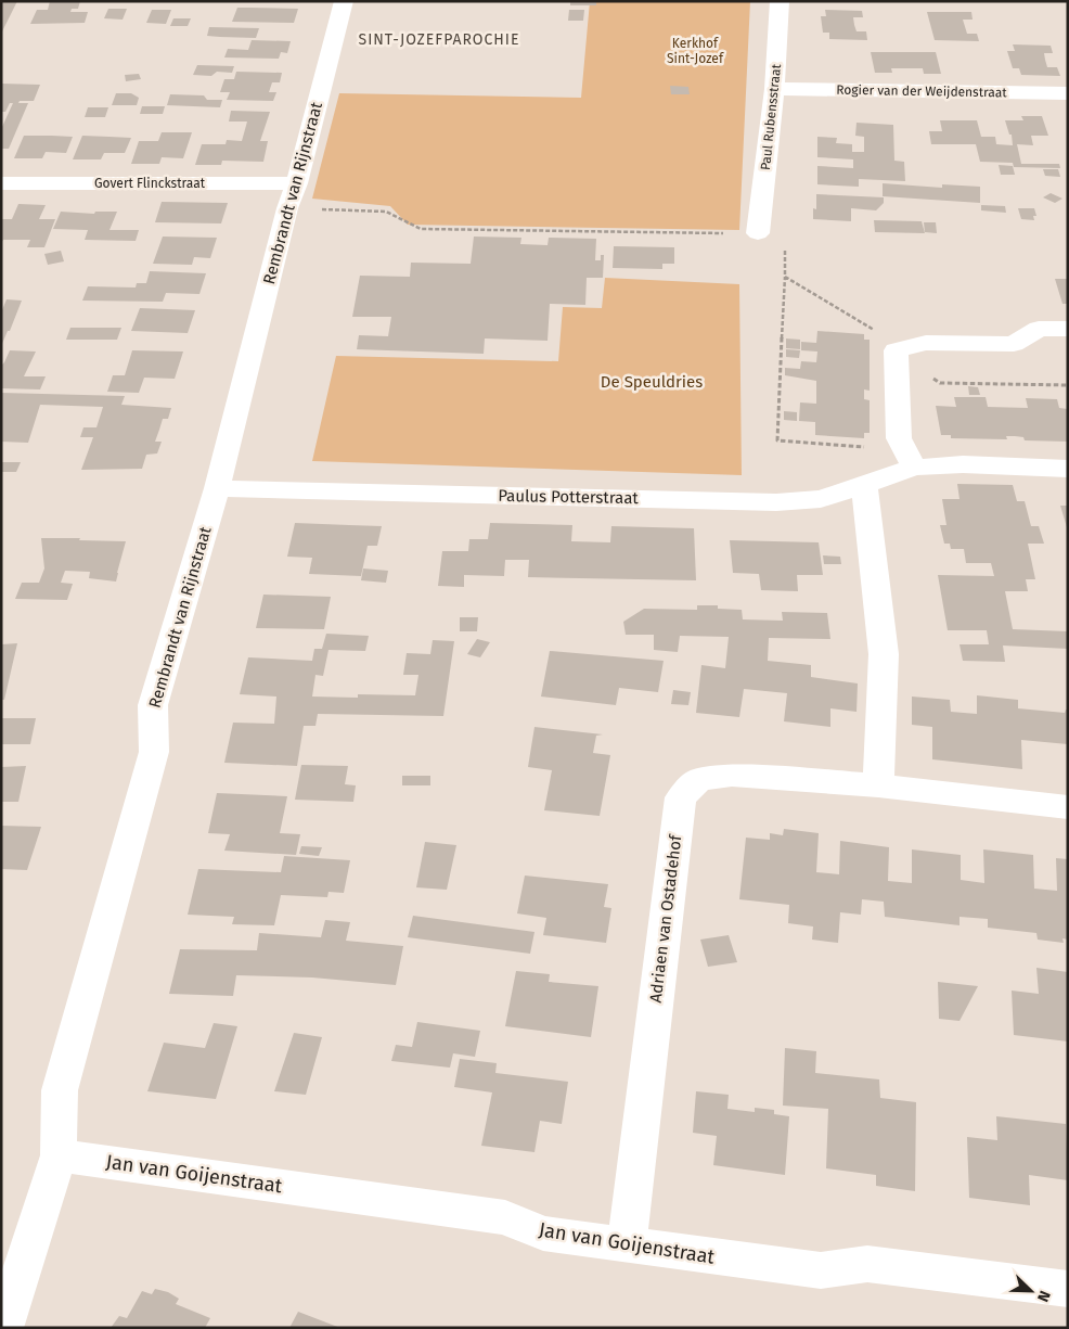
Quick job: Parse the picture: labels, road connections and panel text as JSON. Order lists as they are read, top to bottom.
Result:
{
  "streets": {
    "street": [
      "Rogier van der Weijdenstraat",
      "Paul Rubensstraat",
      "Govert Flinckstraat",
      "Rembrandt van Rijnstraat",
      "Paulus Potterstraat",
      "Adriaen van Ostadehof",
      "Jan van Goijenstraat"
    ]
  },
  "crossings": [
    ["Rogier van der Weijdenstraat", "Paul Rubensstraat"],
    ["Govert Flinckstraat", "Rembrandt van Rijnstraat"],
    ["Rembrandt van Rijnstraat", "Paulus Potterstraat"],
    ["Rembrandt van Rijnstraat", "Jan van Goijenstraat"],
    ["Adriaen van Ostadehof", "Jan van Goijenstraat"]
  ],
  "districts": ["SINT-JOZEFPAROCHIE"],
  "parks": ["Kerkhof Sint-Jozef", "De Speuldries"],
  "north": "bottom right"
}
